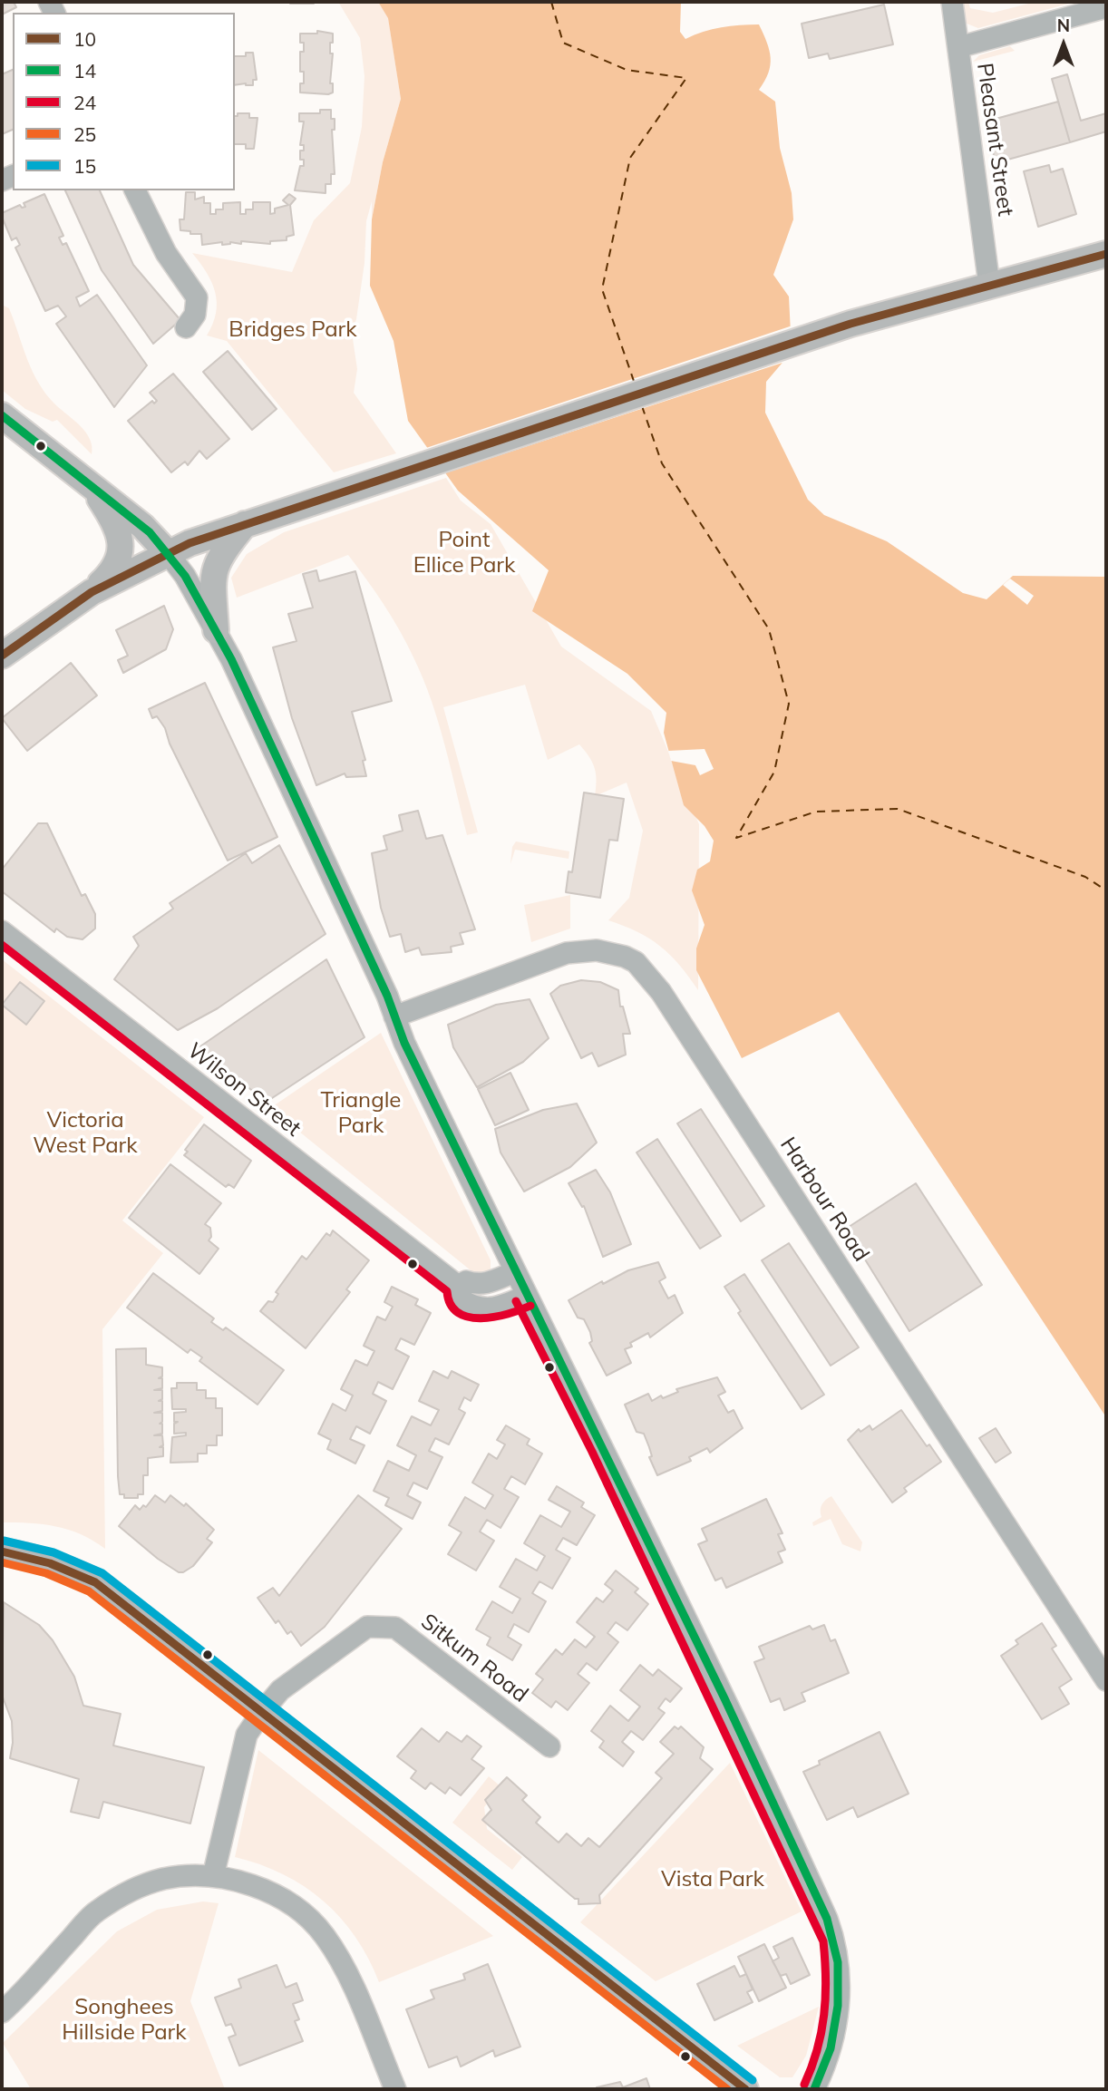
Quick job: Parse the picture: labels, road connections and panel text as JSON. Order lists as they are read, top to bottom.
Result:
{
  "streets": {
    "street": [
      "Pleasant Street",
      "Wilson Street",
      "Harbour Road",
      "Sitkum Road"
    ]
  },
  "parks": [
    "Bridges Park",
    "Point Ellice Park",
    "Triangle Park",
    "Victoria West Park",
    "Vista Park",
    "Songhees Hillside Park"
  ],
  "lines": [
    "transit line 10",
    "transit line 14",
    "transit line 24",
    "transit line 15",
    "transit line 25"
  ],
  "legend": [
    "10",
    "14",
    "24",
    "25",
    "15"
  ],
  "north": "top"
}
